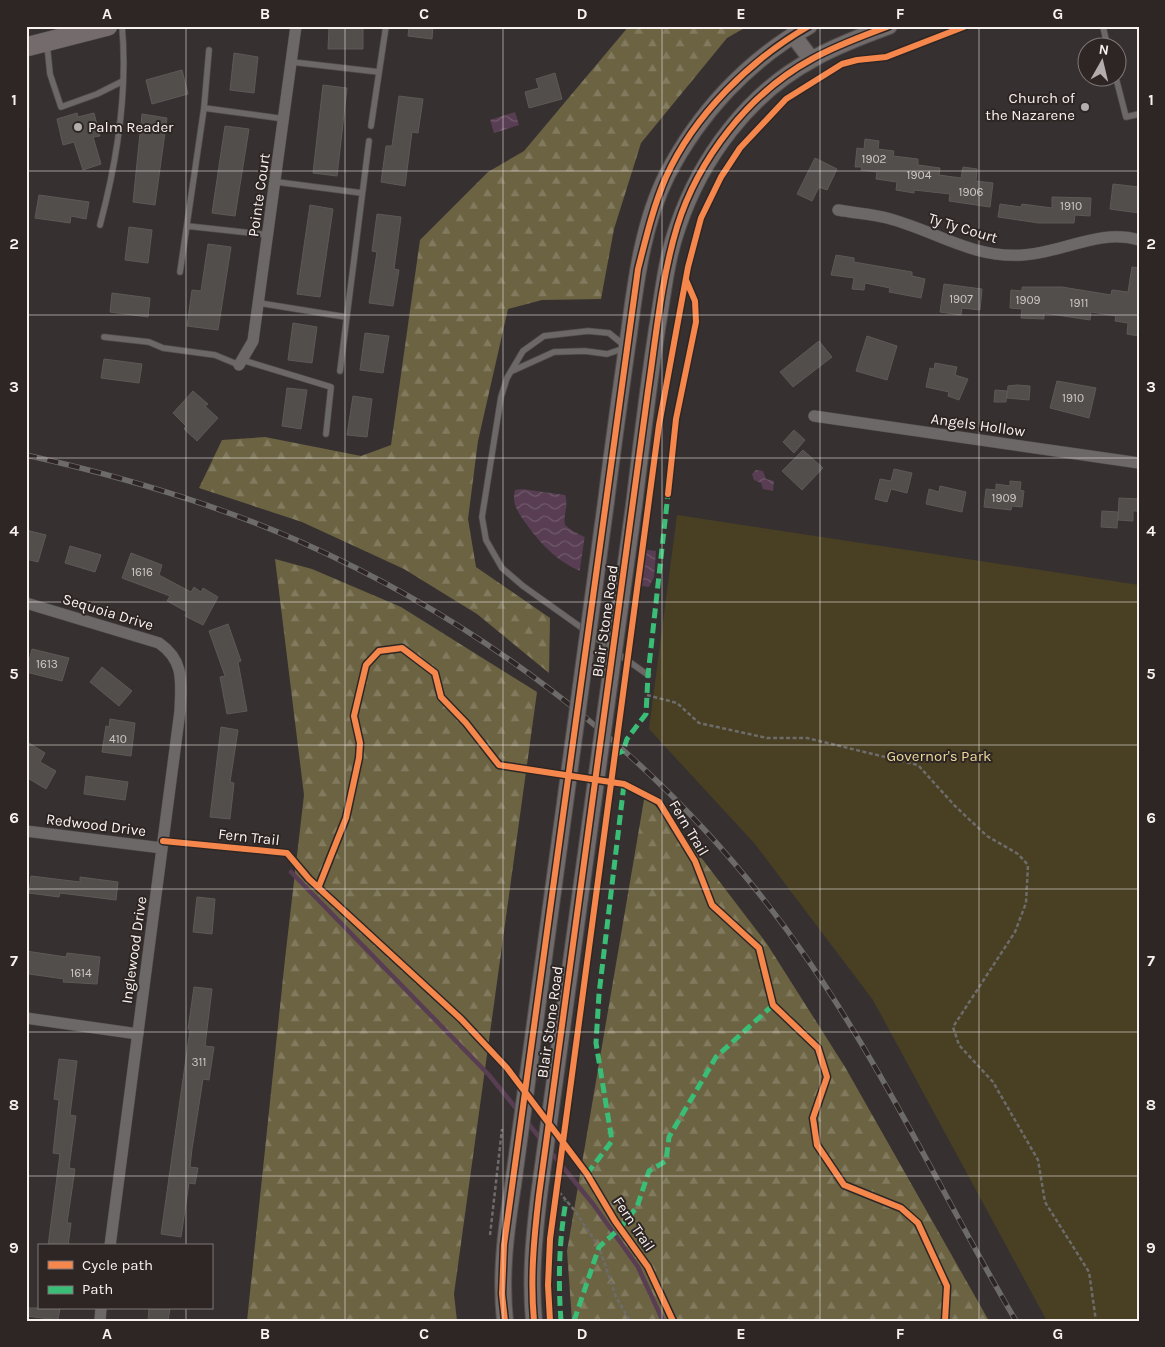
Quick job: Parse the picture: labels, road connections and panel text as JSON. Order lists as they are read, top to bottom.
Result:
{
  "streets": {
    "main road": ["Blair Stone Road"],
    "street": [
      "Pointe Court",
      "Ty Ty Court",
      "Angels Hollow",
      "Sequoia Drive",
      "Redwood Drive",
      "Inglewood Drive"
    ],
    "cycle path": ["Fern Trail"]
  },
  "crossings": [
    ["Sequoia Drive", "Inglewood Drive"],
    ["Redwood Drive", "Inglewood Drive"]
  ],
  "parks": ["Governor's Park"],
  "places": ["Church of the Nazarene", "Palm Reader"],
  "house_numbers": [
    "1902",
    "1904",
    "1906",
    "1910",
    "1907",
    "1909",
    "1911",
    "1910",
    "1909",
    "1616",
    "1613",
    "410",
    "1614",
    "311"
  ],
  "legend": ["Cycle path", "Path"],
  "north": "top",
  "grid": {
    "columns": [
      "A",
      "B",
      "C",
      "D",
      "E",
      "F",
      "G"
    ],
    "rows": [
      "1",
      "2",
      "3",
      "4",
      "5",
      "6",
      "7",
      "8",
      "9"
    ]
  }
}
